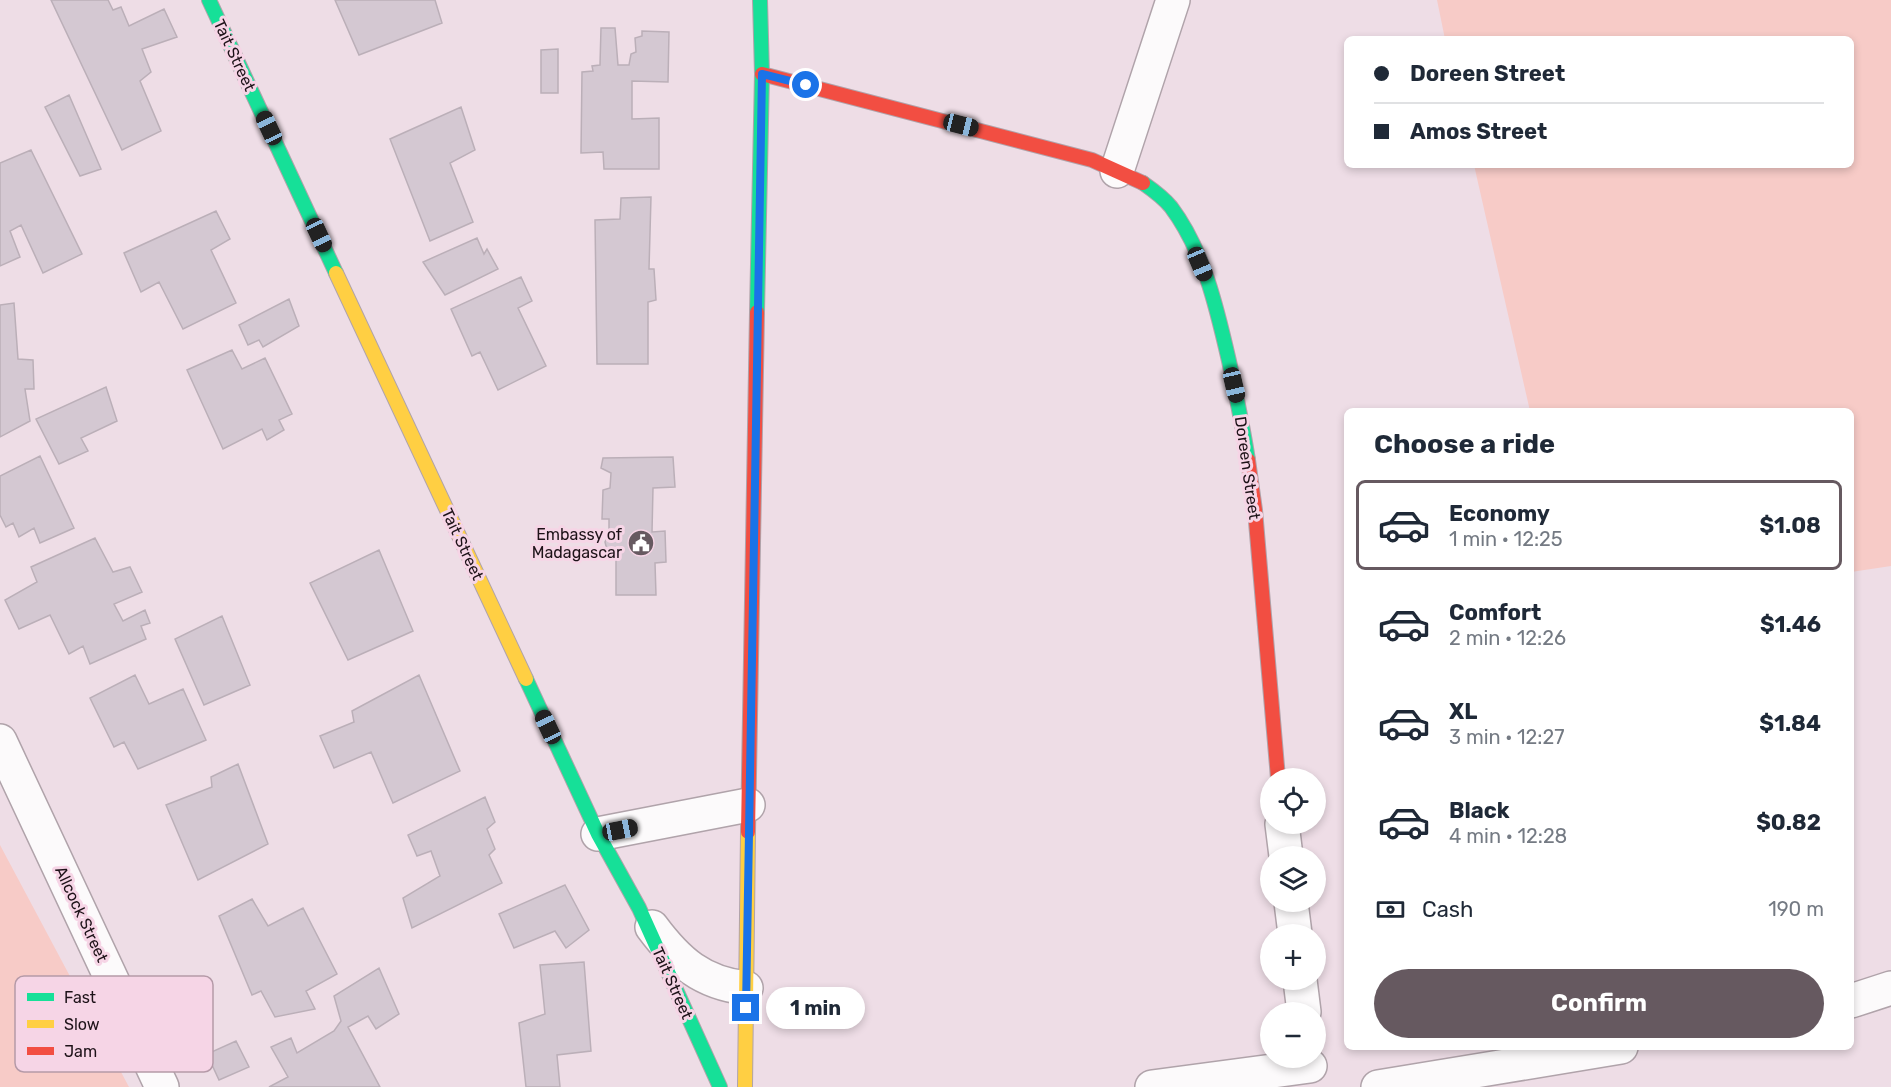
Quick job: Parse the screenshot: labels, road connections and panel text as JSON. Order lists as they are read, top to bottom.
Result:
{
  "streets": {
    "street": ["Tait Street", "Doreen Street", "Allcock Street"]
  },
  "places": {
    "public building": ["Embassy of Madagascar"]
  },
  "legend": ["Fast", "Slow", "Jam"],
  "page": {
    "banner": ["Doreen Street", "Amos Street"],
    "heading": "Choose a ride",
    "list": [
      {
        "name": "Economy",
        "note": "1 min · 12:25",
        "value": "$1.08"
      },
      {
        "name": "Comfort",
        "note": "2 min · 12:26",
        "value": "$1.46"
      },
      {
        "name": "XL",
        "note": "3 min · 12:27",
        "value": "$1.84"
      },
      {
        "name": "Black",
        "note": "4 min · 12:28",
        "value": "$0.82"
      }
    ],
    "map_buttons": ["+", "−"],
    "pay": ["Cash", "190 m"],
    "buttons": "Confirm",
    "bubble": "1 min"
  }
}
